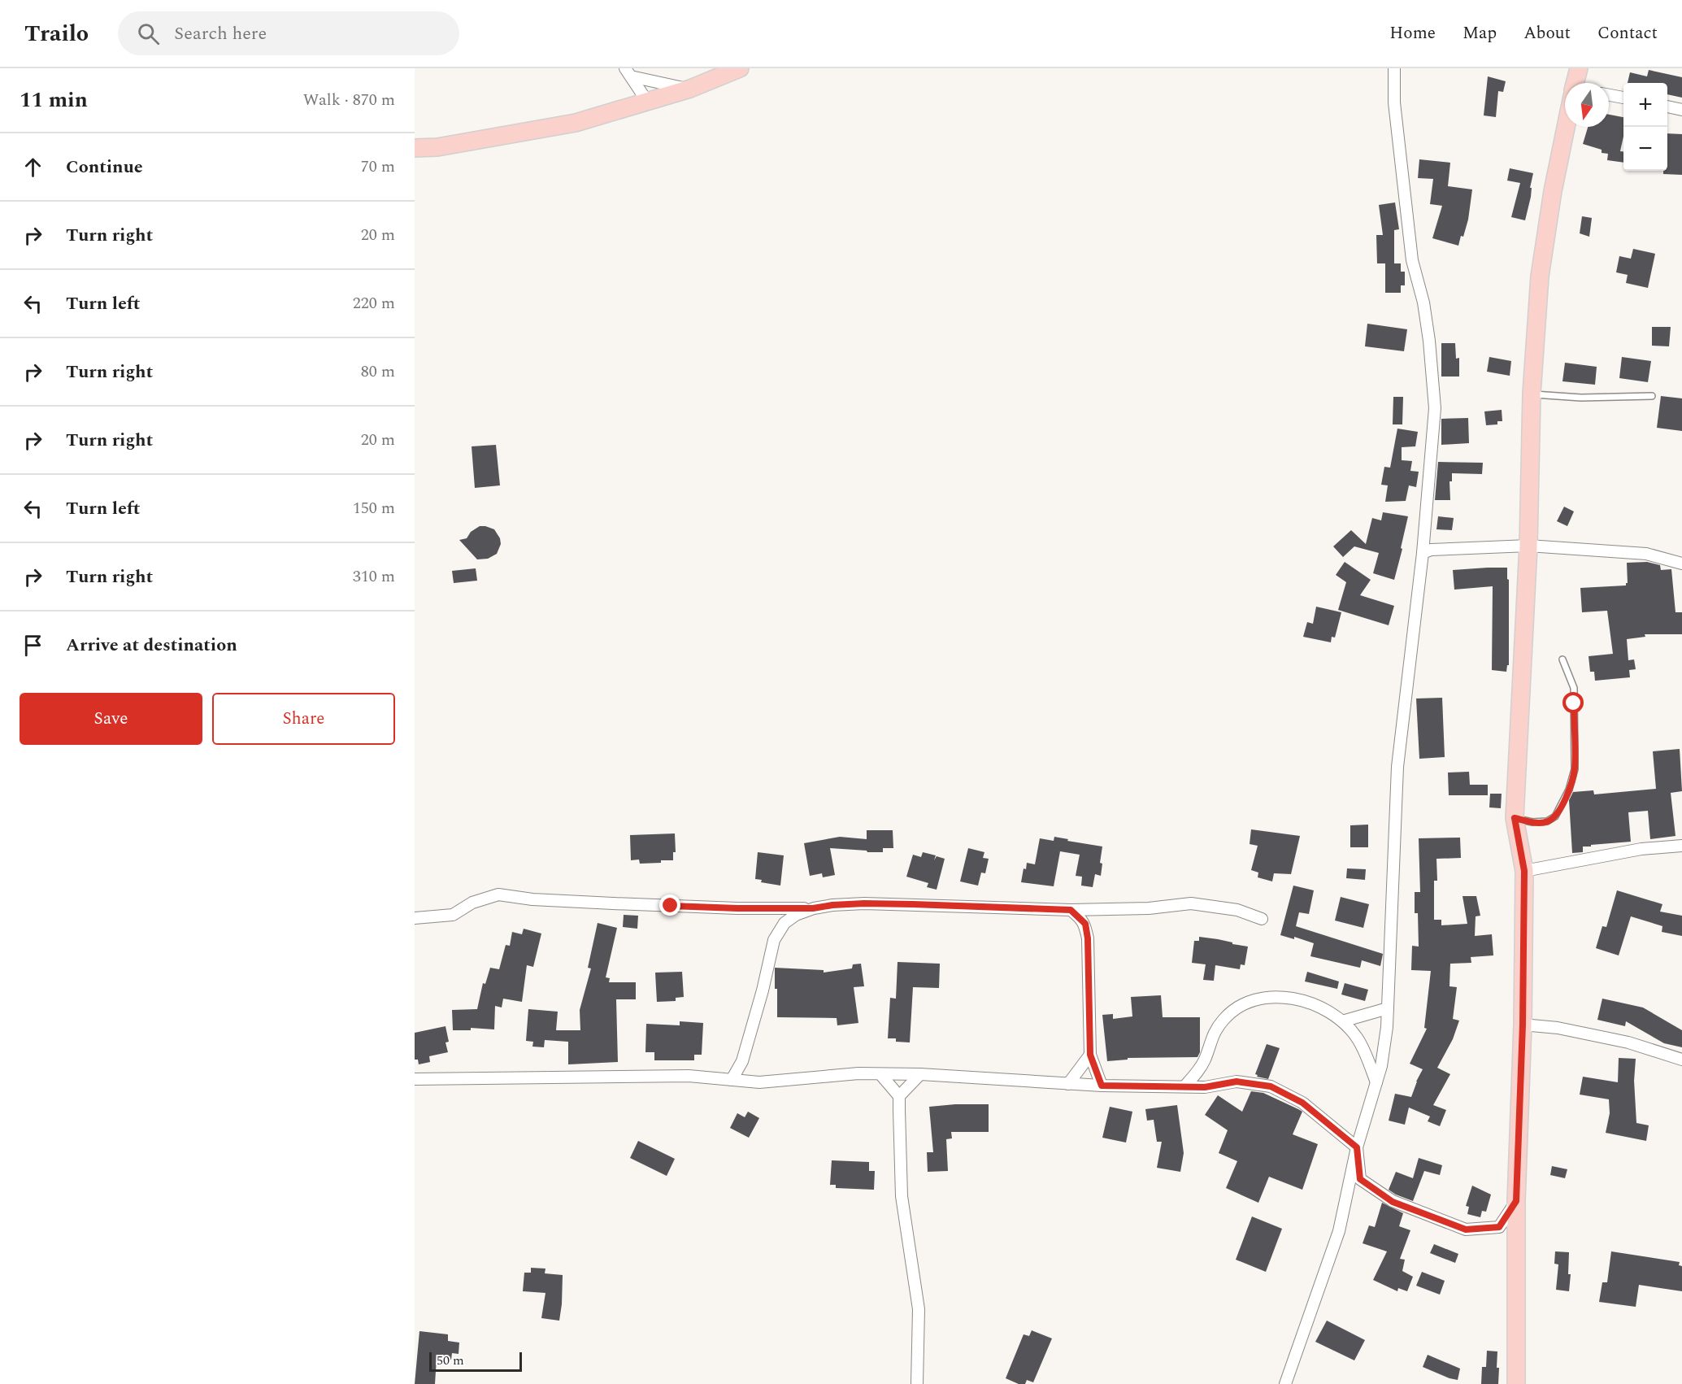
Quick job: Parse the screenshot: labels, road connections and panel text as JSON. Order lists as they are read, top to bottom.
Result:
{
  "scale_bar": "50 m",
  "north": "bottom",
  "page": {
    "header": "Trailo",
    "search": "Search here",
    "nav": [
      "Home",
      "Map",
      "About",
      "Contact"
    ],
    "heading": ["11 min", "Walk · 870 m"],
    "map_buttons": ["+", "−"],
    "list": [
      ["Continue", "70 m"],
      ["Turn right", "20 m"],
      ["Turn left", "220 m"],
      ["Turn right", "80 m"],
      ["Turn right", "20 m"],
      ["Turn left", "150 m"],
      ["Turn right", "310 m"],
      "Arrive at destination"
    ],
    "buttons": ["Save", "Share"],
    "scale": "50 m"
  }
}
